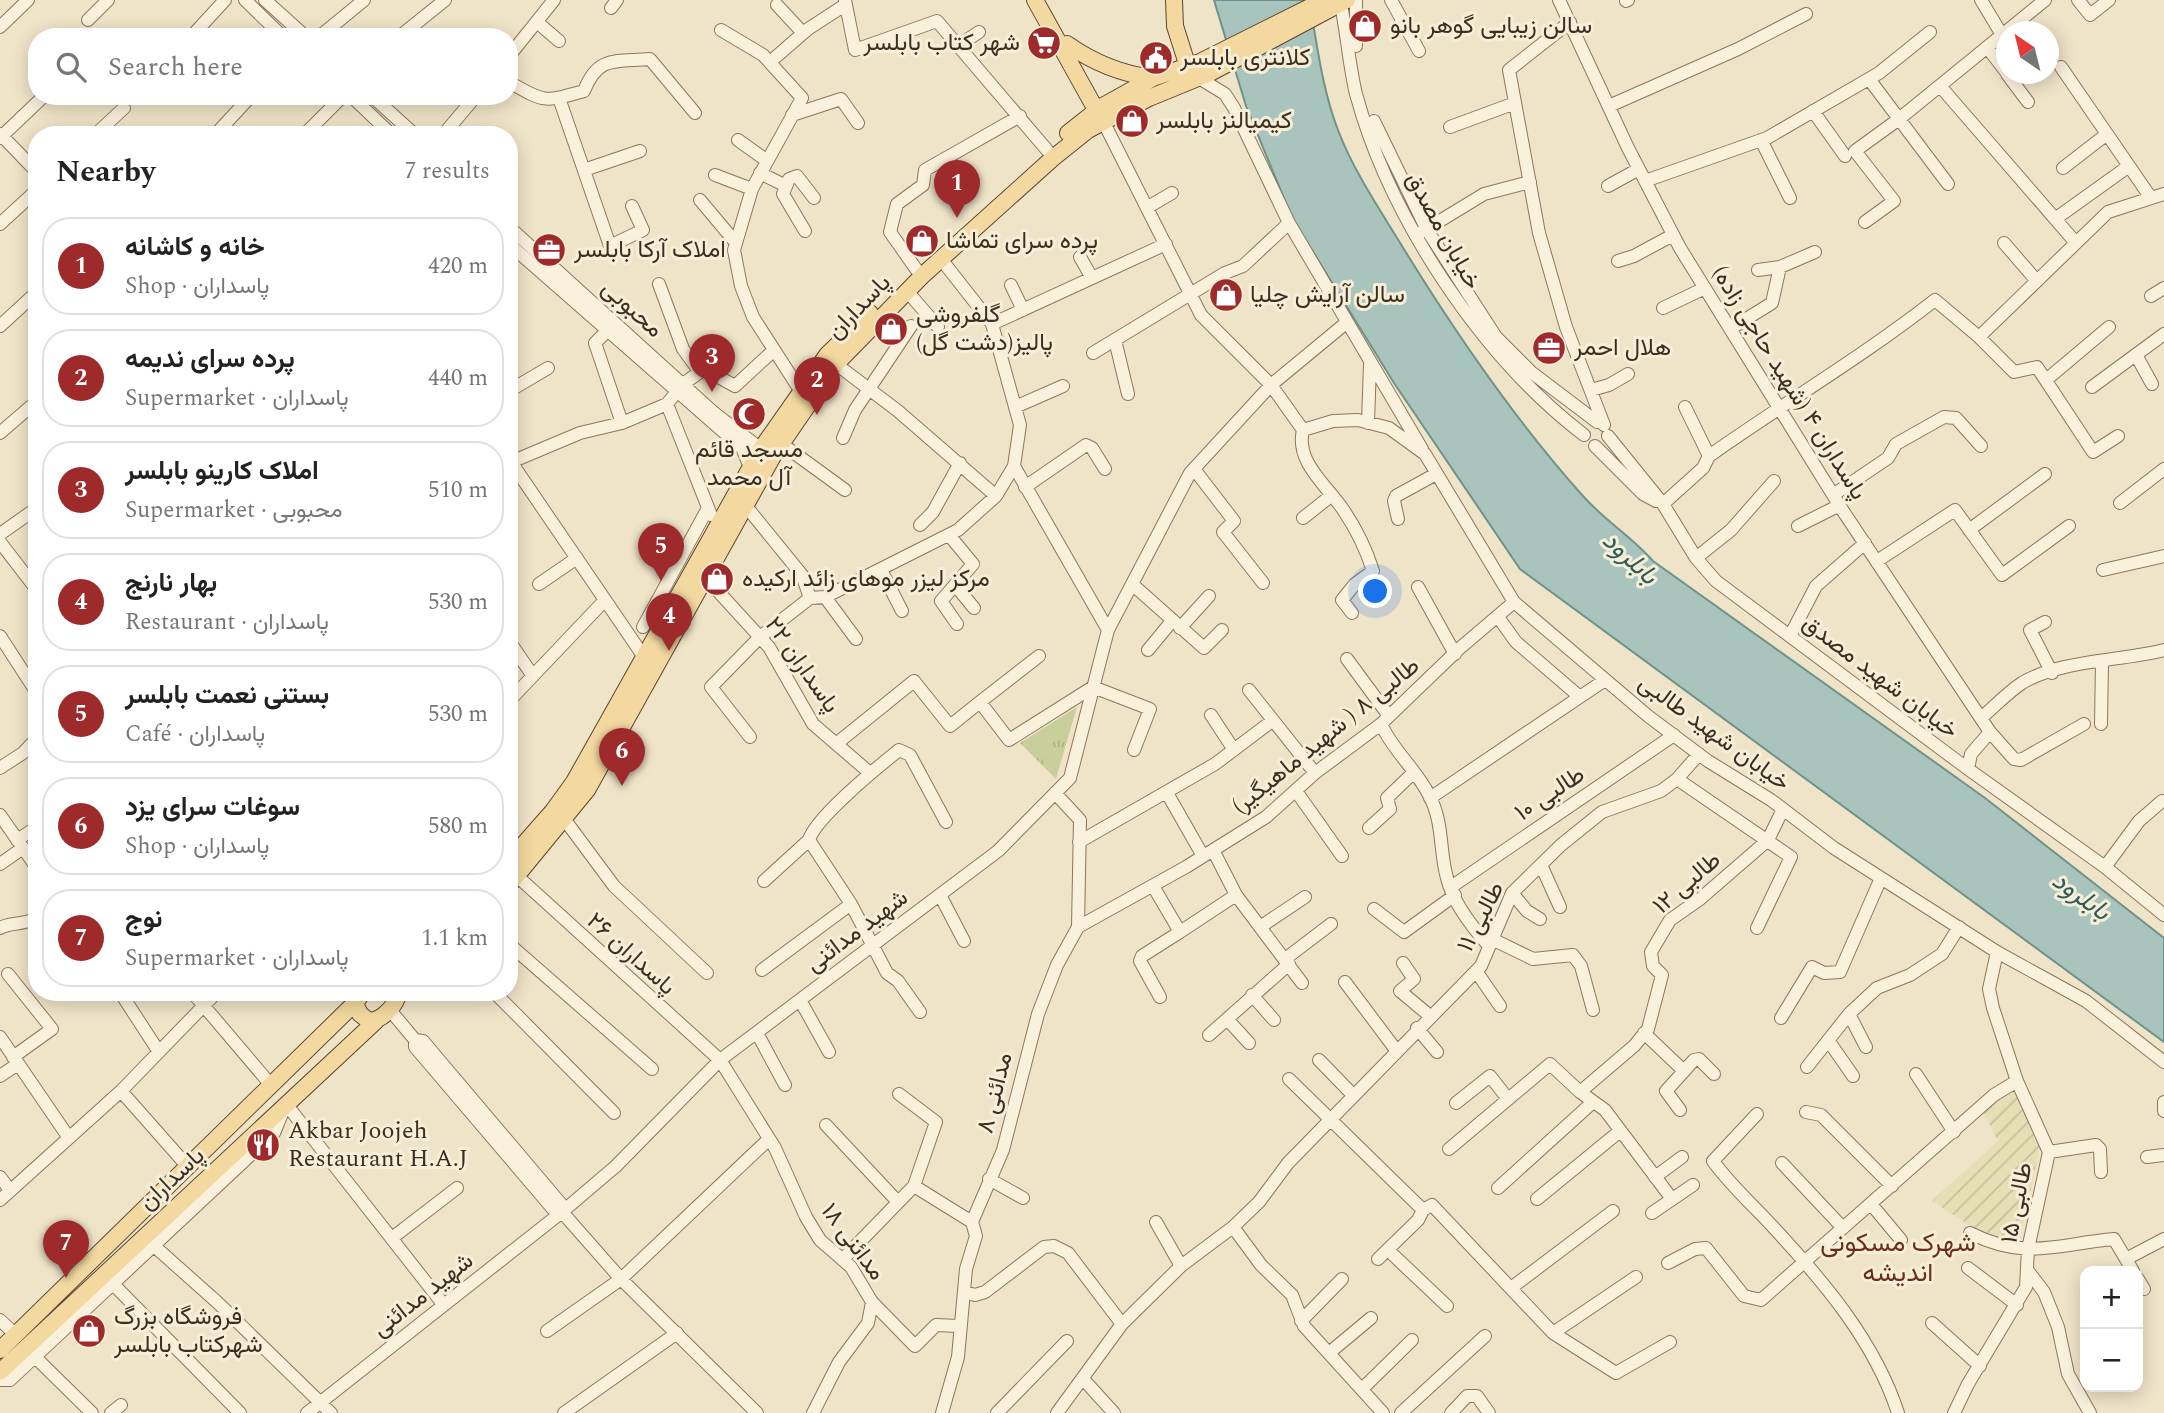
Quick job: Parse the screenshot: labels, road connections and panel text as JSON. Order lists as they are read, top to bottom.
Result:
{
  "streets": {
    "main road": ["پاسداران"],
    "street": [
      "خیابان مصدق",
      "محبوبی",
      "پاسداران ۴ (شهید حاجی زاده)",
      "پاسداران ۲۲",
      "خیابان شهید مصدق",
      "خیابان شهید طالبی",
      "طالبی ۸ ( شهید ماهیگیر)",
      "طالبی ۱۰",
      "طالبی ۱۲",
      "طالبی ۱۱",
      "شهید مدائنی",
      "پاسداران ۲۶",
      "مدائنی ۸",
      "طالبی ۱۵",
      "مدائنی ۱۸"
    ]
  },
  "crossings": [
    ["خیابان مصدق", "خیابان شهید مصدق"],
    ["پاسداران", "محبوبی"],
    ["پاسداران", "پاسداران ۲۲"],
    ["خیابان شهید طالبی", "طالبی ۸ ( شهید ماهیگیر)"],
    ["خیابان شهید طالبی", "طالبی ۱۰"],
    ["خیابان شهید طالبی", "طالبی ۱۲"],
    ["خیابان شهید طالبی", "طالبی ۱۱"],
    ["خیابان شهید طالبی", "طالبی ۱۵"],
    ["طالبی ۸ ( شهید ماهیگیر)", "مدائنی ۸"],
    ["شهید مدائنی", "پاسداران ۲۶"],
    ["شهید مدائنی", "مدائنی ۸"],
    ["شهید مدائنی", "مدائنی ۱۸"],
    ["پاسداران ۲۶", "مدائنی ۱۸"]
  ],
  "districts": ["شهرک مسکونی اندیشه"],
  "water": ["بابلرود"],
  "places": {
    "shop": [
      "سالن زیبایی گوهر بانو",
      "کیمیالنز بابلسر",
      "پرده سرای تماشا",
      "سالن آرایش چلیا",
      "گلفروشی پالیز(دشت گل)",
      "مرکز لیزر موهای زائد ارکیده",
      "فروشگاه بزرگ شهرکتاب بابلسر"
    ],
    "supermarket": ["شهر کتاب بابلسر"],
    "public building": ["کلانتری بابلسر"],
    "office": ["املاک آرکا بابلسر", "هلال احمر"],
    "mosque": ["مسجد قائم آل محمد"],
    "restaurant": ["Akbar Joojeh Restaurant H.A.J"]
  },
  "north": "top left",
  "page": {
    "search": "Search here",
    "heading": ["Nearby", "7 results"],
    "pins": [
      "1",
      "3",
      "2",
      "5",
      "4",
      "6",
      "7"
    ],
    "list": [
      {
        "mark": "1",
        "name": "خانه و کاشانه",
        "note": "Shop · پاسداران",
        "value": "420 m"
      },
      {
        "mark": "2",
        "name": "پرده سرای ندیمه",
        "note": "Supermarket · پاسداران",
        "value": "440 m"
      },
      {
        "mark": "3",
        "name": "املاک کارینو بابلسر",
        "note": "Supermarket · محبوبی",
        "value": "510 m"
      },
      {
        "mark": "4",
        "name": "بهار نارنج",
        "note": "Restaurant · پاسداران",
        "value": "530 m"
      },
      {
        "mark": "5",
        "name": "بستنی نعمت بابلسر",
        "note": "Café · پاسداران",
        "value": "530 m"
      },
      {
        "mark": "6",
        "name": "سوغات سرای یزد",
        "note": "Shop · پاسداران",
        "value": "580 m"
      },
      {
        "mark": "7",
        "name": "نوج",
        "note": "Supermarket · پاسداران",
        "value": "1.1 km"
      }
    ],
    "map_buttons": ["+", "−"]
  }
}
